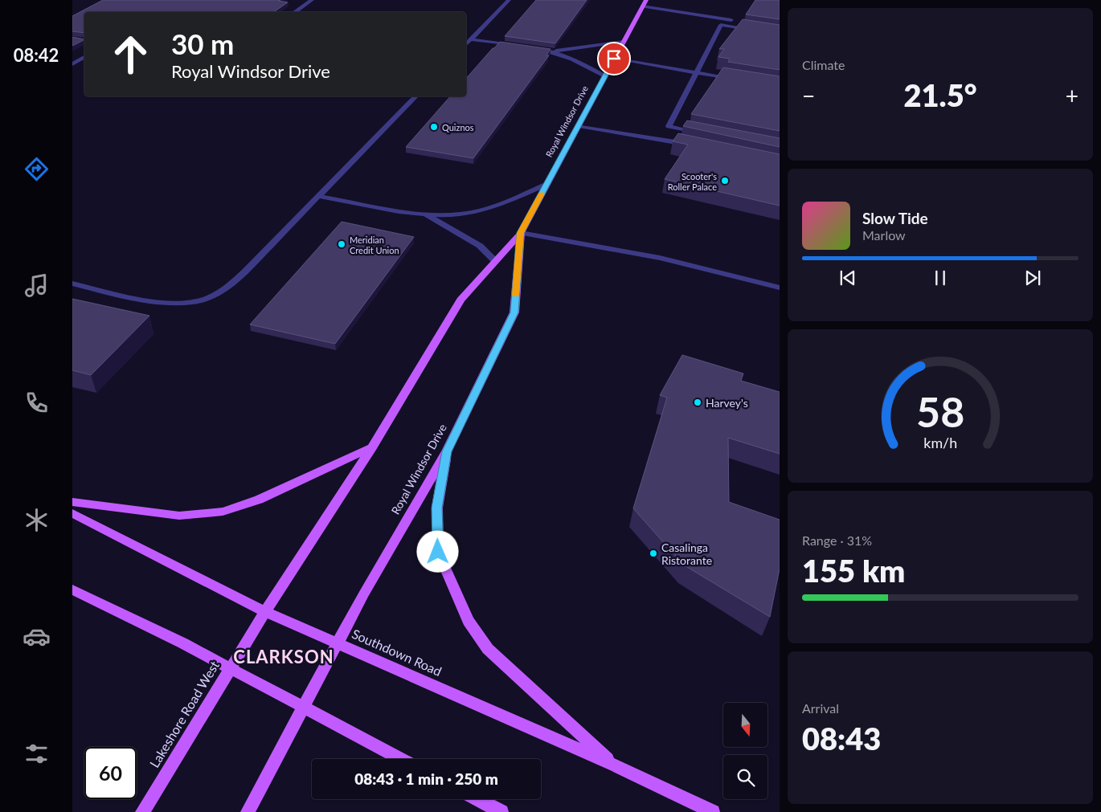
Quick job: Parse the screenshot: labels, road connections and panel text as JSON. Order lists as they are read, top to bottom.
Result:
{
  "streets": {
    "main road": ["Royal Windsor Drive", "Southdown Road", "Lakeshore Road West"]
  },
  "crossings": [
    ["Royal Windsor Drive", "Southdown Road"],
    ["Royal Windsor Drive", "Lakeshore Road West"],
    ["Southdown Road", "Lakeshore Road West"]
  ],
  "districts": ["CLARKSON"],
  "places": [
    "Quiznos",
    "Scooter's Roller Palace",
    "Meridian Credit Union",
    "Harvey's",
    "Casalinga Ristorante"
  ],
  "north": "bottom",
  "page": {
    "tabs": "08:42",
    "tile": [
      "Climate",
      ["Range · 31%", "155 km"],
      ["Arrival", "08:43"]
    ],
    "turn": ["30 m", "Royal Windsor Drive"],
    "heat": ["−", "21.5°", "+"],
    "song": ["Slow Tide", "Marlow"],
    "limit": "60",
    "trip": "08:43 · 1 min · 250 m",
    "gauge": ["58", "km/h"]
  }
}
